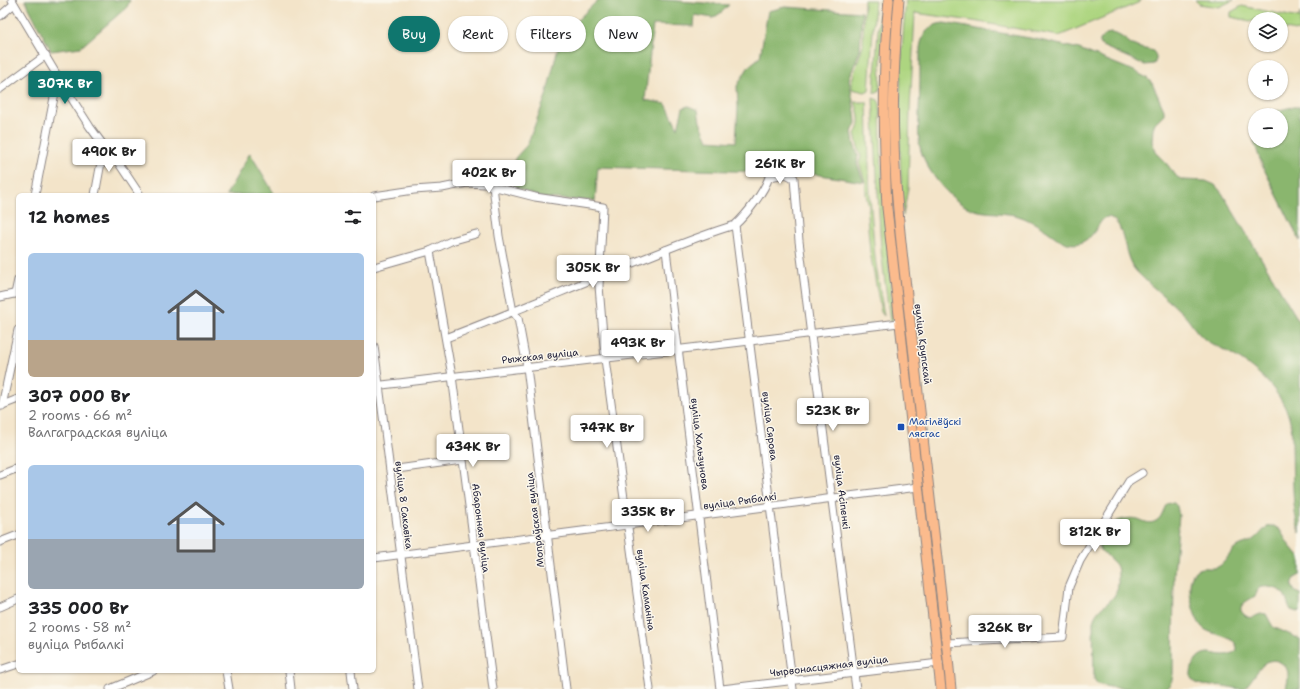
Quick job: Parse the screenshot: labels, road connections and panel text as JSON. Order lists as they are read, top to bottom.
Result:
{
  "streets": {
    "main road": ["вуліца Крупскай"],
    "street": [
      "Рыжская вуліца",
      "вуліца Сярова",
      "вуліца Хальзунова",
      "вуліца Асіпенкі",
      "вуліца Рыбалкі",
      "вуліца 8 Сакавіка",
      "Мопраўская вуліца",
      "Абаронная вуліца",
      "вуліца Каманіна",
      "Чырвонасцяжная вуліца"
    ]
  },
  "crossings": [
    ["вуліца Крупскай", "Рыжская вуліца"],
    ["вуліца Крупскай", "вуліца Рыбалкі"],
    ["вуліца Крупскай", "Чырвонасцяжная вуліца"],
    ["Рыжская вуліца", "вуліца Сярова"],
    ["Рыжская вуліца", "вуліца Хальзунова"],
    ["Рыжская вуліца", "вуліца Асіпенкі"],
    ["Рыжская вуліца", "вуліца 8 Сакавіка"],
    ["Рыжская вуліца", "Мопраўская вуліца"],
    ["Рыжская вуліца", "Абаронная вуліца"],
    ["Рыжская вуліца", "вуліца Каманіна"],
    ["вуліца Сярова", "вуліца Асіпенкі"],
    ["вуліца Сярова", "вуліца Рыбалкі"],
    ["вуліца Сярова", "Чырвонасцяжная вуліца"],
    ["вуліца Хальзунова", "вуліца Рыбалкі"],
    ["вуліца Хальзунова", "Чырвонасцяжная вуліца"],
    ["вуліца Асіпенкі", "вуліца Рыбалкі"],
    ["вуліца Асіпенкі", "Чырвонасцяжная вуліца"],
    ["вуліца Рыбалкі", "вуліца 8 Сакавіка"],
    ["вуліца Рыбалкі", "Мопраўская вуліца"],
    ["вуліца Рыбалкі", "Абаронная вуліца"],
    ["вуліца Рыбалкі", "вуліца Каманіна"],
    ["Мопраўская вуліца", "вуліца Каманіна"]
  ],
  "places": {
    "transit": ["Магілёўскі лясгас"]
  },
  "page": {
    "map_buttons": ["+", "−"],
    "chip": [
      "Buy",
      "Rent",
      "Filters",
      "New"
    ],
    "price": [
      "307K Br",
      "490K Br",
      "261K Br",
      "402K Br",
      "305K Br",
      "493K Br",
      "523K Br",
      "747K Br",
      "434K Br",
      "335K Br",
      "812K Br",
      "326K Br"
    ],
    "heading": "12 homes",
    "list": [
      {
        "name": "307 000 Br",
        "note": "2 rooms · 66 m² · Валгаградская вуліца"
      },
      {
        "name": "335 000 Br",
        "note": "2 rooms · 58 m² · вуліца Рыбалкі"
      }
    ]
  }
}
